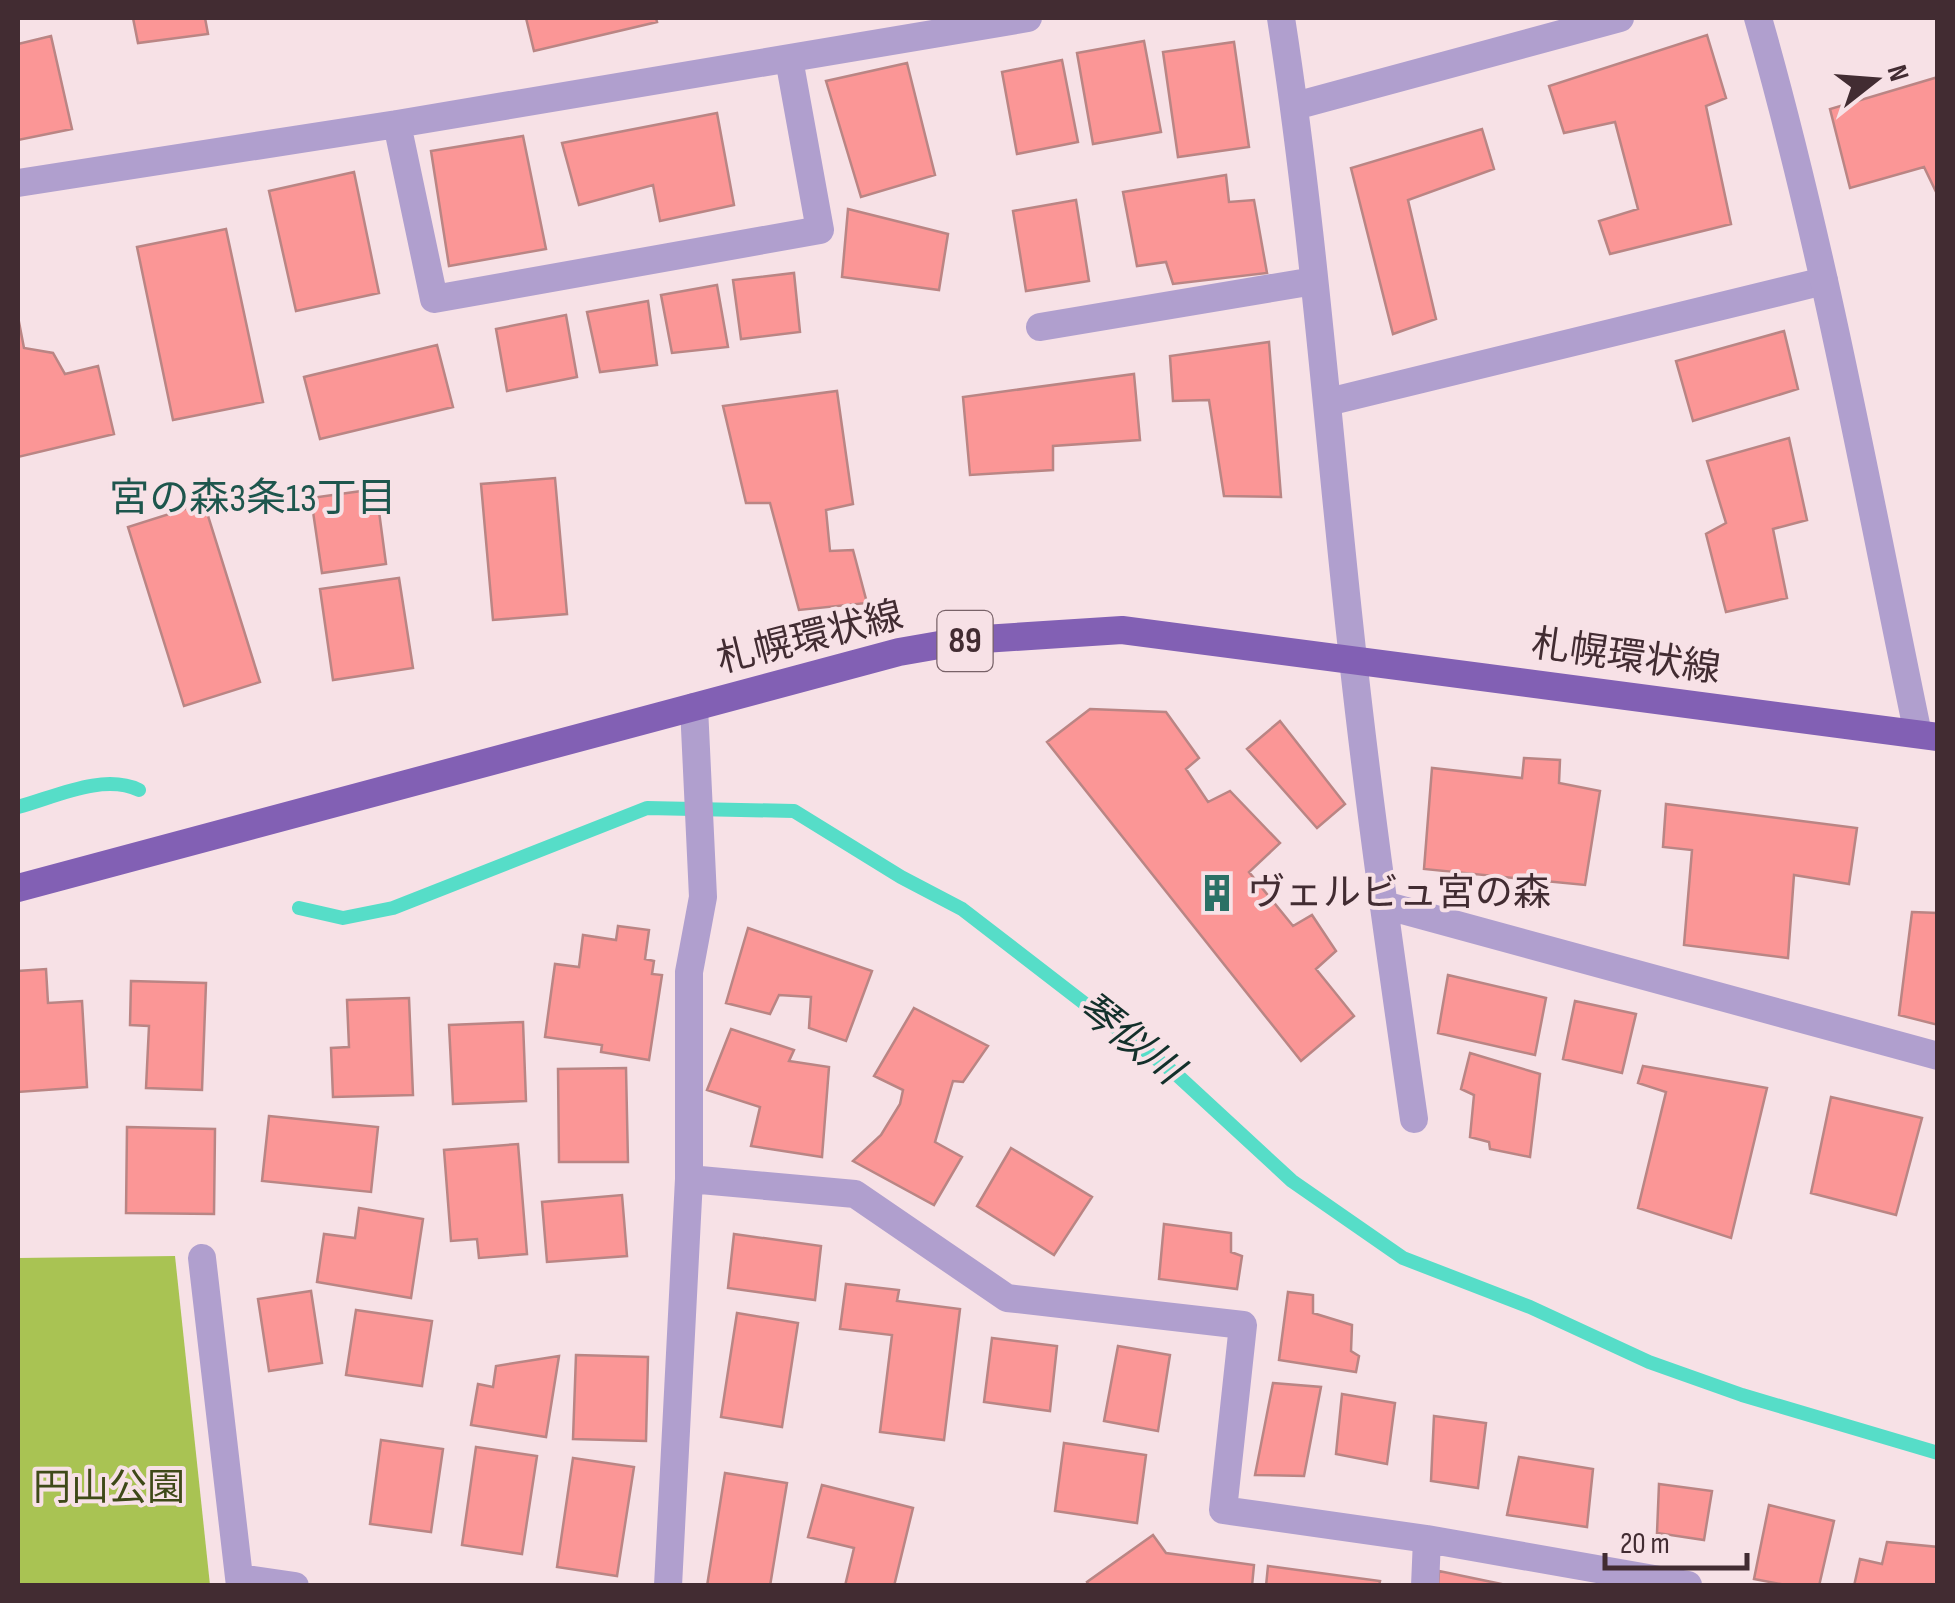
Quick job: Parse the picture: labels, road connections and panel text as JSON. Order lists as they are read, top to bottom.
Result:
{
  "streets": {
    "main road": ["札幌環状線", "89"]
  },
  "districts": ["宮の森3条13丁目"],
  "water": ["琴似川"],
  "parks": ["円山公園"],
  "places": {
    "building": ["ヴェルビュ宮の森"]
  },
  "scale_bar": "20 m",
  "north": "right"
}
